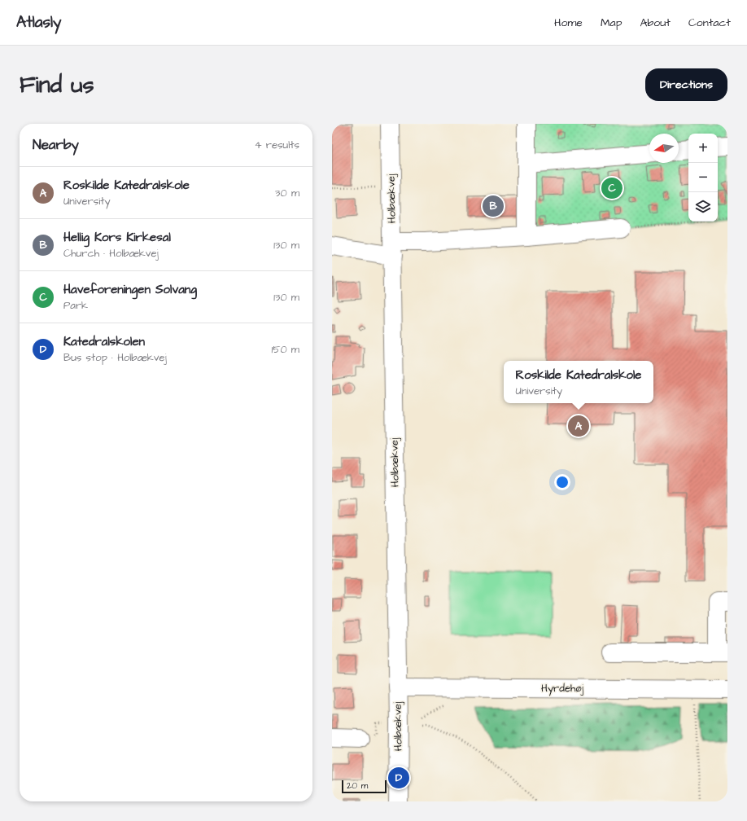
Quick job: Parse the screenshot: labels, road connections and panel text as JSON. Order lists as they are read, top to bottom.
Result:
{
  "streets": {
    "street": ["Holbækvej", "Hyrdehøj"]
  },
  "crossings": [
    ["Holbækvej", "Hyrdehøj"]
  ],
  "scale_bar": "20 m",
  "north": "left",
  "page": {
    "header": "Atlasly",
    "nav": [
      "Home",
      "Map",
      "About",
      "Contact"
    ],
    "buttons": "Directions",
    "title": "Find us",
    "heading": ["Nearby", "4 results"],
    "map_buttons": ["+", "−"],
    "list": [
      {
        "mark": "A",
        "name": "Roskilde Katedralskole",
        "note": "University",
        "value": "30 m"
      },
      {
        "mark": "B",
        "name": "Hellig Kors Kirkesal",
        "note": "Church · Holbækvej",
        "value": "130 m"
      },
      {
        "mark": "C",
        "name": "Haveforeningen Solvang",
        "note": "Park",
        "value": "130 m"
      },
      {
        "mark": "D",
        "name": "Katedralskolen",
        "note": "Bus stop · Holbækvej",
        "value": "150 m"
      }
    ],
    "pins": [
      "C",
      "B",
      "A",
      "D"
    ],
    "popup": ["Roskilde Katedralskole", "University"],
    "scale": "20 m"
  }
}
